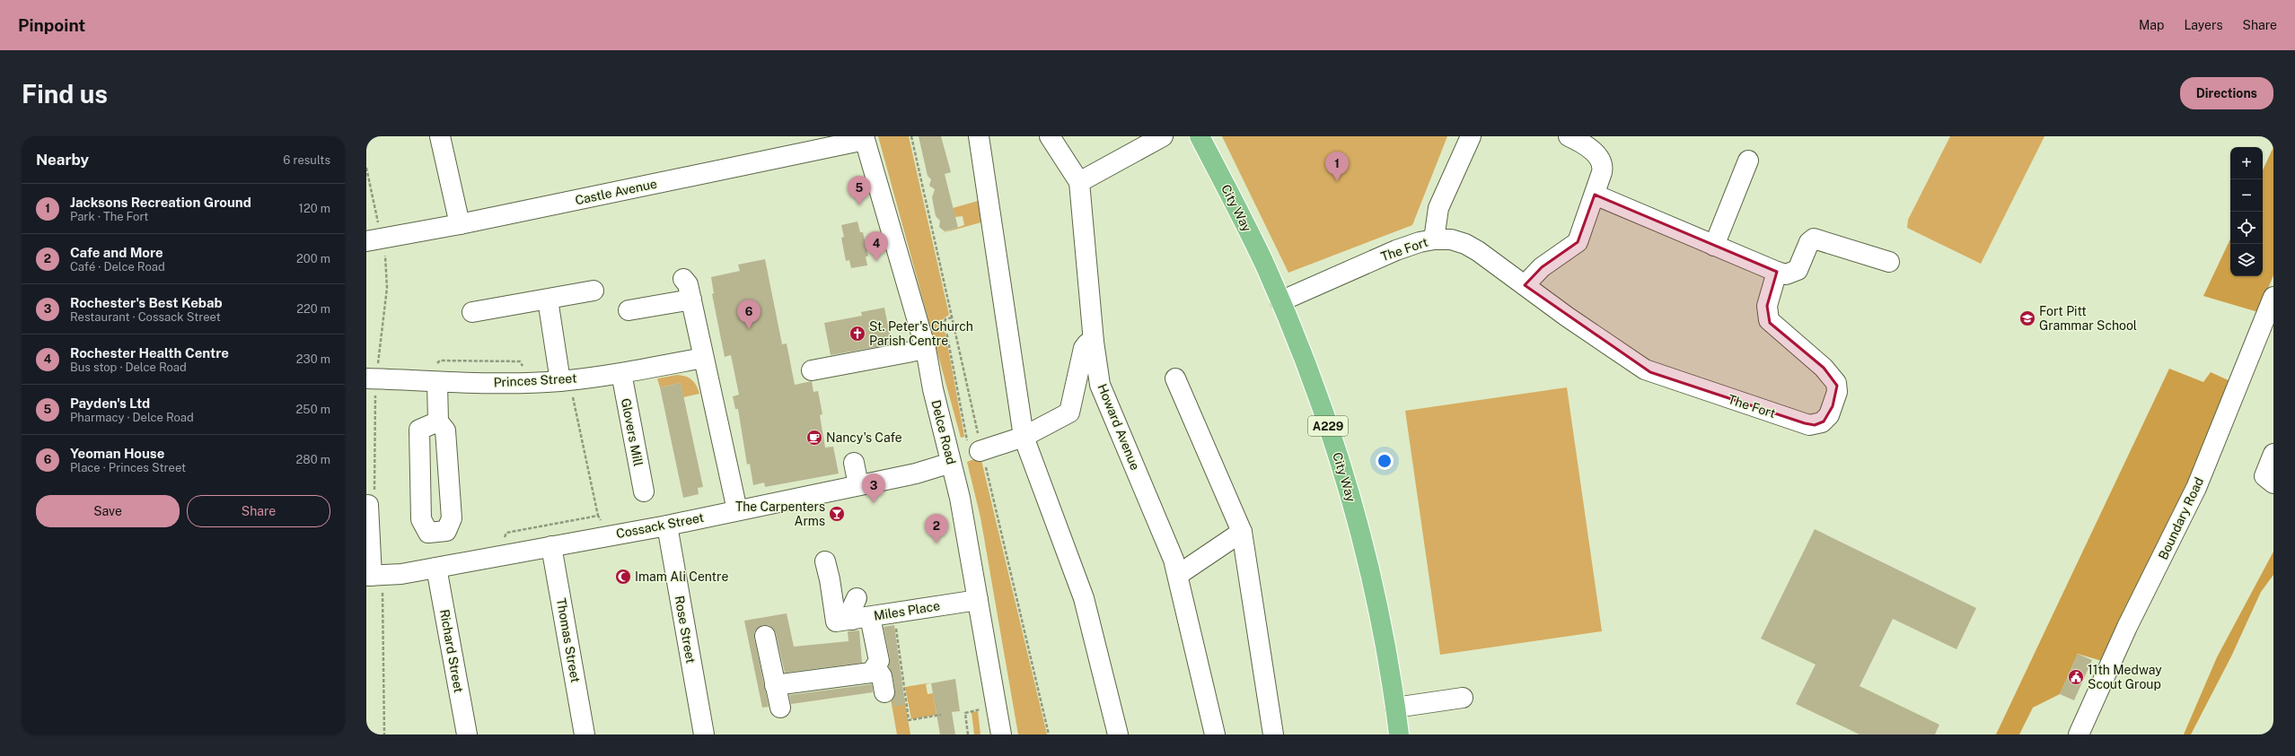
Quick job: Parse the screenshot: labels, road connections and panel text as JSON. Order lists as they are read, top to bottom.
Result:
{
  "streets": {
    "main road": ["City Way", "A229"],
    "street": [
      "Castle Avenue",
      "The Fort",
      "Princes Street",
      "Howard Avenue",
      "Glovers Mill",
      "Delce Road",
      "Boundary Road",
      "Cossack Street",
      "Miles Place",
      "Rose Street",
      "Thomas Street",
      "Richard Street"
    ]
  },
  "crossings": [
    ["Castle Avenue", "Delce Road"],
    ["City Way", "The Fort"],
    ["Princes Street", "Glovers Mill"],
    ["Delce Road", "Cossack Street"],
    ["Delce Road", "Miles Place"],
    ["Cossack Street", "Rose Street"],
    ["Cossack Street", "Thomas Street"],
    ["Cossack Street", "Richard Street"]
  ],
  "places": {
    "school or university": ["Fort Pitt Grammar School"],
    "church": ["St. Peter's Church Parish Centre"],
    "cafe": ["Nancy's Cafe"],
    "bar": ["The Carpenters Arms"],
    "mosque": ["Imam Ali Centre"],
    "public building": ["11th Medway Scout Group"]
  },
  "page": {
    "header": "Pinpoint",
    "nav": ["Map", "Layers", "Share"],
    "buttons": [
      "Directions",
      ["Save", "Share"]
    ],
    "title": "Find us",
    "heading": ["Nearby", "6 results"],
    "map_buttons": ["+", "−"],
    "pins": [
      "1",
      "5",
      "4",
      "6",
      "3",
      "2"
    ],
    "list": [
      {
        "mark": "1",
        "name": "Jacksons Recreation Ground",
        "note": "Park · The Fort",
        "value": "120 m"
      },
      {
        "mark": "2",
        "name": "Cafe and More",
        "note": "Café · Delce Road",
        "value": "200 m"
      },
      {
        "mark": "3",
        "name": "Rochester's Best Kebab",
        "note": "Restaurant · Cossack Street",
        "value": "220 m"
      },
      {
        "mark": "4",
        "name": "Rochester Health Centre",
        "note": "Bus stop · Delce Road",
        "value": "230 m"
      },
      {
        "mark": "5",
        "name": "Payden's Ltd",
        "note": "Pharmacy · Delce Road",
        "value": "250 m"
      },
      {
        "mark": "6",
        "name": "Yeoman House",
        "note": "Place · Princes Street",
        "value": "280 m"
      }
    ]
  }
}
